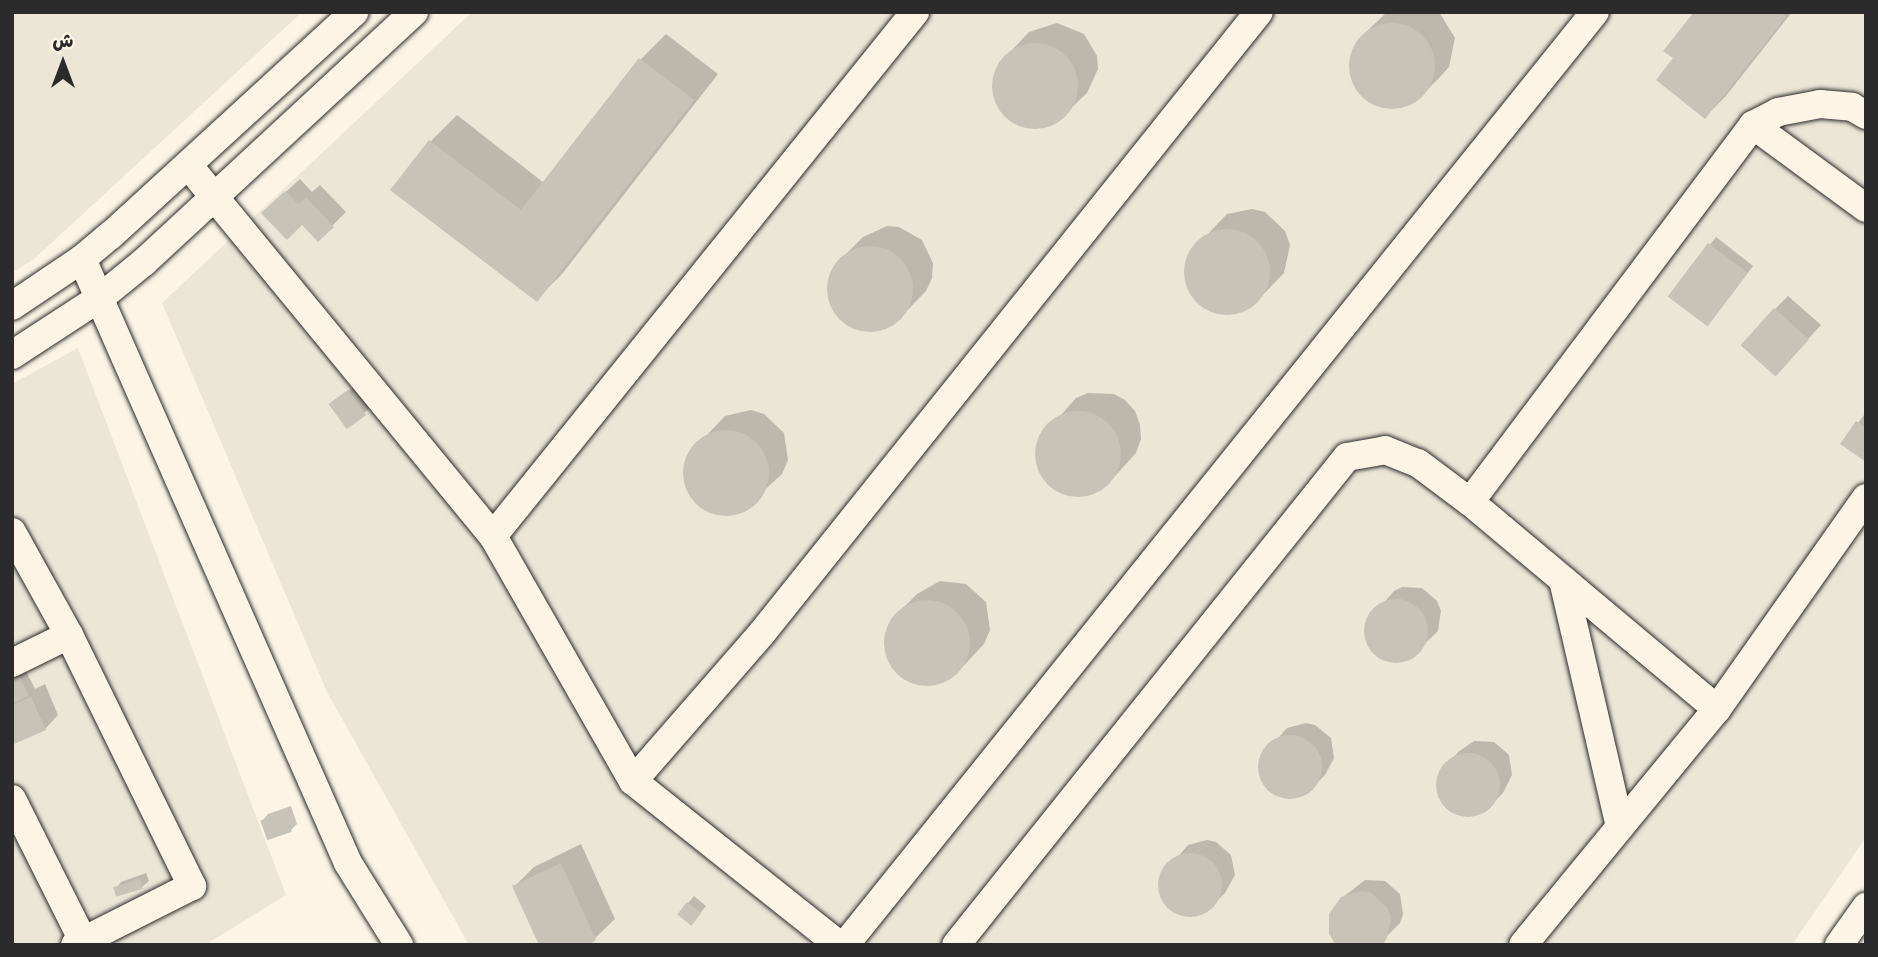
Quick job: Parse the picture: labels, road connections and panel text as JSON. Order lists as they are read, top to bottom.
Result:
{
  "north": "top"
}
